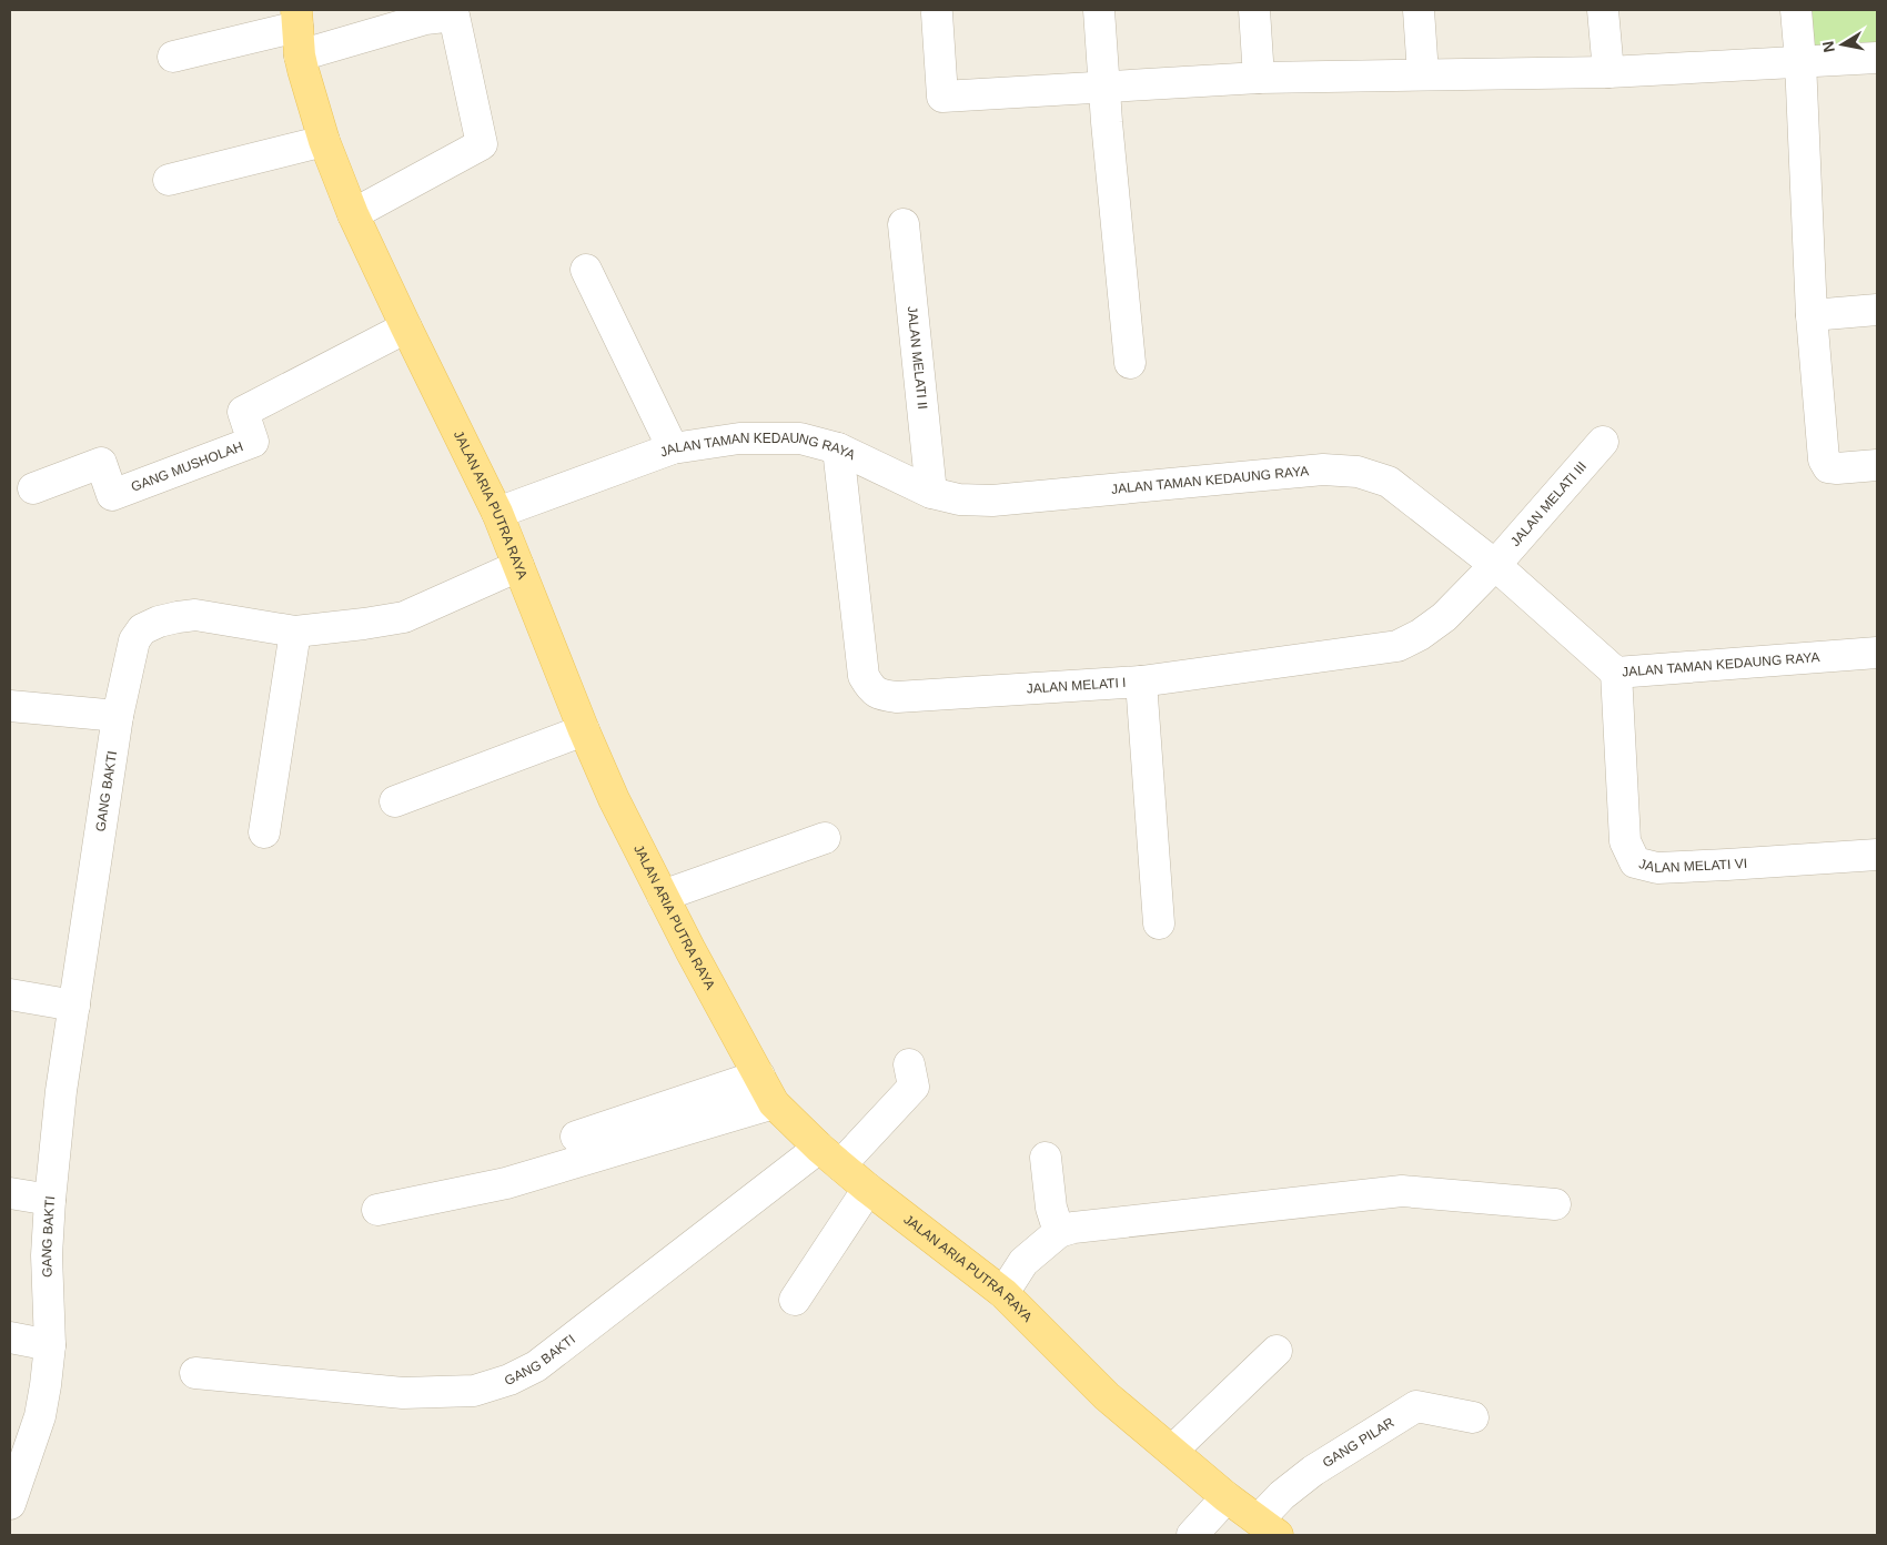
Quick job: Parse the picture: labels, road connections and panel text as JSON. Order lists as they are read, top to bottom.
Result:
{
  "streets": {
    "main road": ["JALAN ARIA PUTRA RAYA"],
    "street": [
      "JALAN MELATI II",
      "JALAN TAMAN KEDAUNG RAYA",
      "GANG MUSHOLAH",
      "JALAN MELATI III",
      "JALAN MELATI I",
      "GANG BAKTI",
      "JALAN MELATI VI",
      "GANG PILAR"
    ]
  },
  "crossings": [
    ["JALAN MELATI II", "JALAN TAMAN KEDAUNG RAYA"],
    ["JALAN TAMAN KEDAUNG RAYA", "JALAN MELATI III"],
    ["JALAN TAMAN KEDAUNG RAYA", "JALAN ARIA PUTRA RAYA"],
    ["JALAN TAMAN KEDAUNG RAYA", "JALAN MELATI I"],
    ["JALAN TAMAN KEDAUNG RAYA", "JALAN MELATI VI"],
    ["GANG MUSHOLAH", "JALAN ARIA PUTRA RAYA"],
    ["JALAN MELATI III", "JALAN MELATI I"],
    ["JALAN ARIA PUTRA RAYA", "GANG BAKTI"],
    ["JALAN ARIA PUTRA RAYA", "GANG PILAR"]
  ],
  "north": "left"
}
